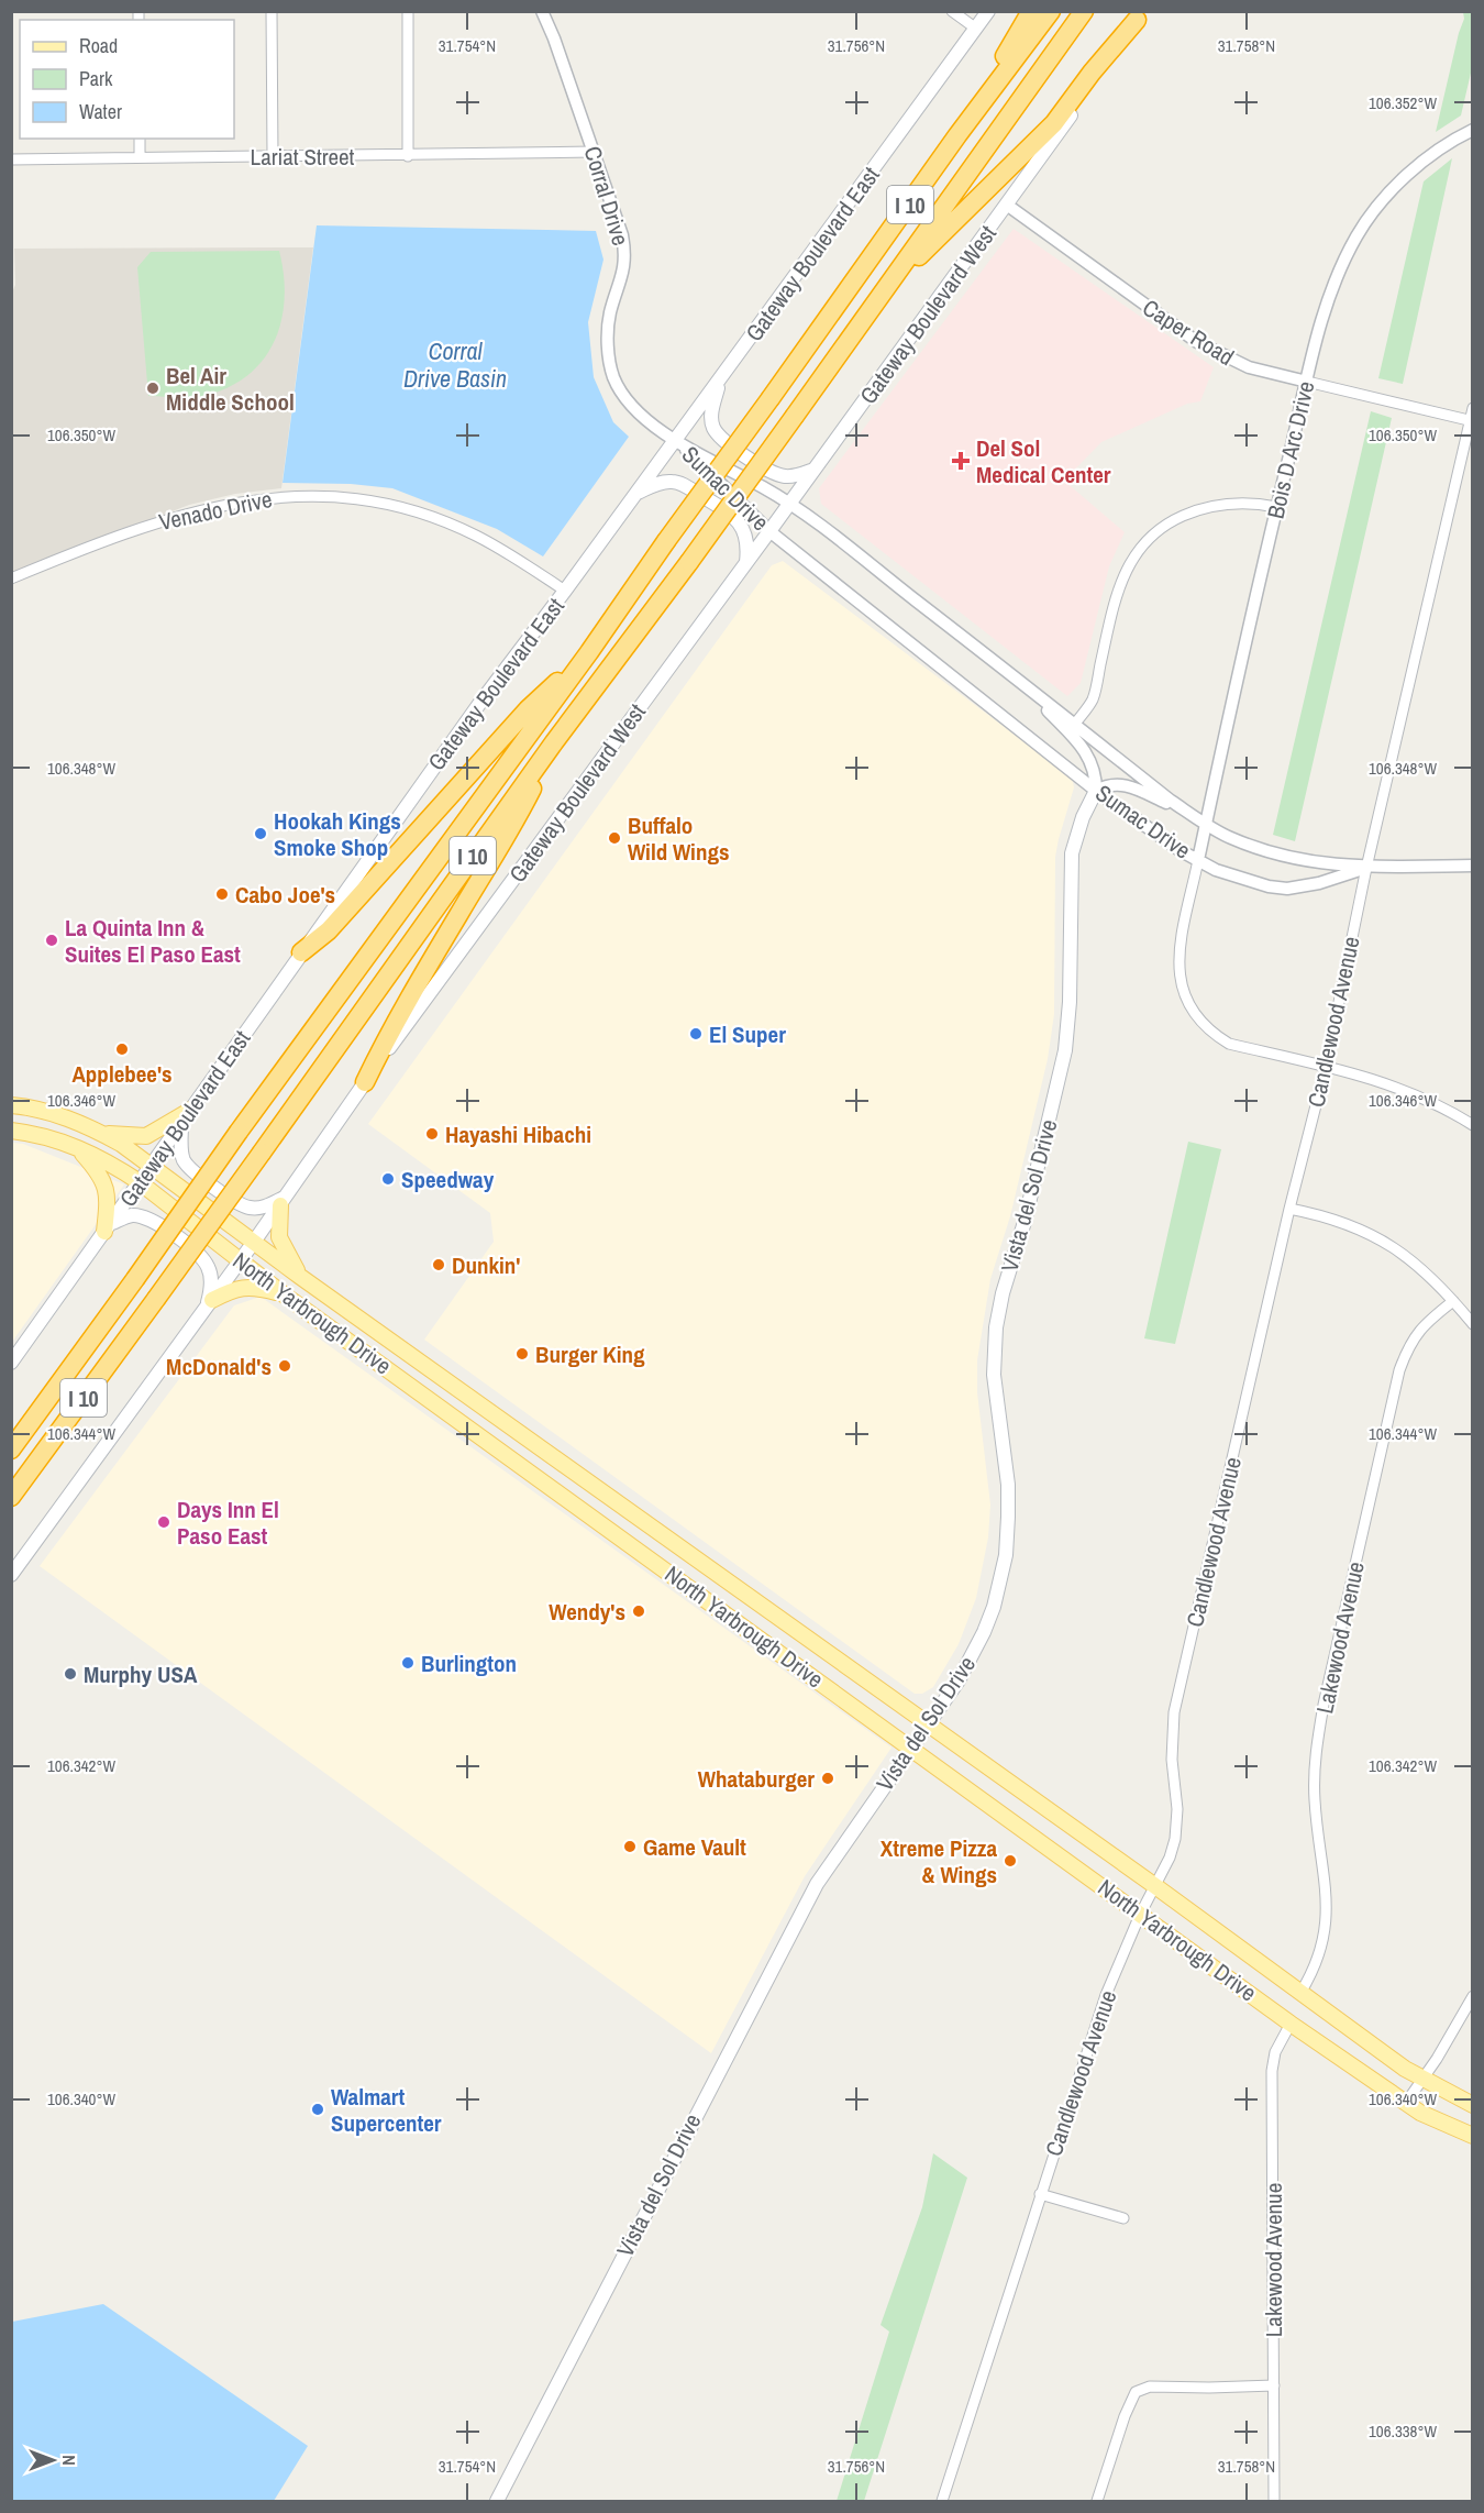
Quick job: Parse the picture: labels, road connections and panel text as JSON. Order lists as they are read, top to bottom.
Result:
{
  "streets": {
    "highway": ["I 10"],
    "main road": [
      "Gateway Boulevard East",
      "Gateway Boulevard West",
      "Vista del Sol Drive",
      "North Yarbrough Drive"
    ],
    "street": [
      "Lariat Street",
      "Corral Drive",
      "Caper Road",
      "Bois D Arc Drive",
      "Sumac Drive",
      "Venado Drive",
      "Candlewood Avenue",
      "Lakewood Avenue"
    ]
  },
  "crossings": [
    ["Lariat Street", "Corral Drive"],
    ["Corral Drive", "Gateway Boulevard East"],
    ["Corral Drive", "Sumac Drive"],
    ["Gateway Boulevard East", "Sumac Drive"],
    ["Gateway Boulevard East", "Venado Drive"],
    ["Gateway Boulevard East", "North Yarbrough Drive"],
    ["Gateway Boulevard West", "Caper Road"],
    ["Gateway Boulevard West", "Sumac Drive"],
    ["Gateway Boulevard West", "North Yarbrough Drive"],
    ["Caper Road", "Bois D Arc Drive"],
    ["Caper Road", "Candlewood Avenue"],
    ["Bois D Arc Drive", "Sumac Drive"],
    ["Sumac Drive", "Candlewood Avenue"],
    ["Sumac Drive", "Vista del Sol Drive"],
    ["Candlewood Avenue", "North Yarbrough Drive"],
    ["Vista del Sol Drive", "North Yarbrough Drive"],
    ["North Yarbrough Drive", "Lakewood Avenue"]
  ],
  "water": ["Corral Drive Basin"],
  "places": {
    "other": [
      "Bel Air Middle School",
      "Hookah Kings Smoke Shop",
      "Buffalo Wild Wings",
      "Cabo Joe's",
      "La Quinta Inn & Suites El Paso East",
      "El Super",
      "Applebee's",
      "Hayashi Hibachi",
      "Speedway",
      "Dunkin'",
      "Burger King",
      "McDonald's",
      "Days Inn El Paso East",
      "Wendy's",
      "Burlington",
      "Murphy USA",
      "Whataburger",
      "Game Vault",
      "Xtreme Pizza & Wings",
      "Walmart Supercenter"
    ],
    "health": ["Del Sol Medical Center"]
  },
  "legend": ["Road", "Park", "Water"],
  "north": "right",
  "coordinates": [
    "31.754°N",
    "31.756°N",
    "31.758°N",
    "106.352°W",
    "106.350°W",
    "106.348°W",
    "106.346°W",
    "106.344°W",
    "106.342°W",
    "106.340°W",
    "106.338°W"
  ]
}
